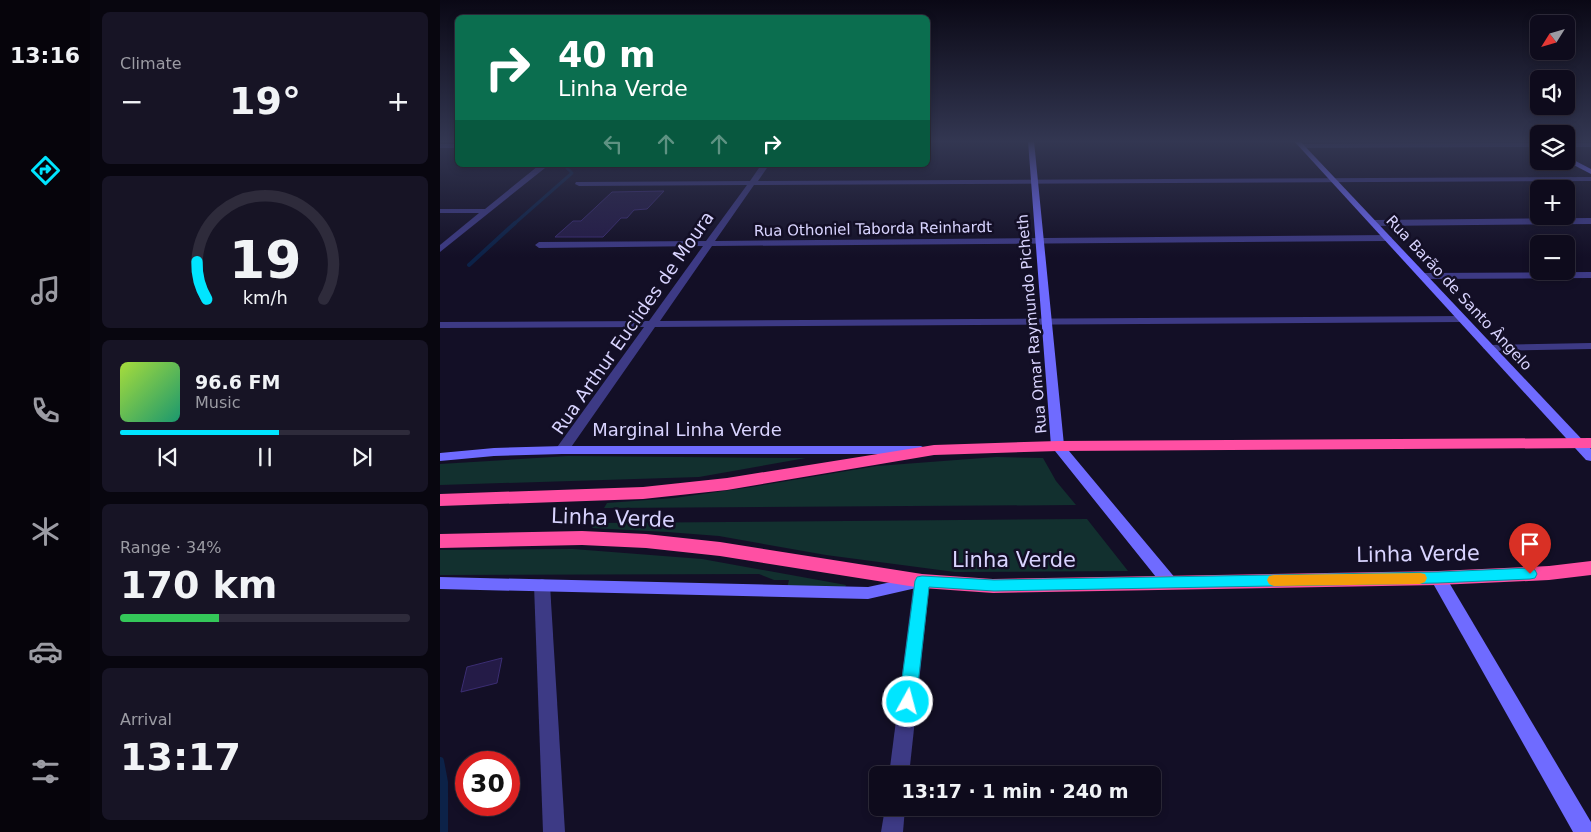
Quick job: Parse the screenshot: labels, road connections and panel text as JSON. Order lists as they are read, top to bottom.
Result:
{
  "streets": {
    "highway": ["Linha Verde"],
    "main road": ["Rua Barão de Santo Ângelo", "Rua Omar Raymundo Picheth", "Marginal Linha Verde"],
    "street": ["Rua Othoniel Taborda Reinhardt", "Rua Arthur Euclides de Moura"]
  },
  "crossings": [
    ["Rua Othoniel Taborda Reinhardt", "Rua Barão de Santo Ângelo"],
    ["Rua Othoniel Taborda Reinhardt", "Rua Arthur Euclides de Moura"],
    ["Rua Othoniel Taborda Reinhardt", "Rua Omar Raymundo Picheth"],
    ["Rua Barão de Santo Ângelo", "Linha Verde"],
    ["Rua Arthur Euclides de Moura", "Marginal Linha Verde"],
    ["Rua Omar Raymundo Picheth", "Linha Verde"],
    ["Marginal Linha Verde", "Linha Verde"]
  ],
  "north": "bottom left",
  "page": {
    "tabs": "13:16",
    "tile": [
      "Climate",
      ["Range · 34%", "170 km"],
      ["Arrival", "13:17"]
    ],
    "map_buttons": ["+", "−"],
    "turn": ["40 m", "Linha Verde"],
    "heat": ["−", "19°", "+"],
    "song": ["96.6 FM", "Music"],
    "limit": "30",
    "trip": "13:17 · 1 min · 240 m",
    "gauge": ["19", "km/h"]
  }
}
